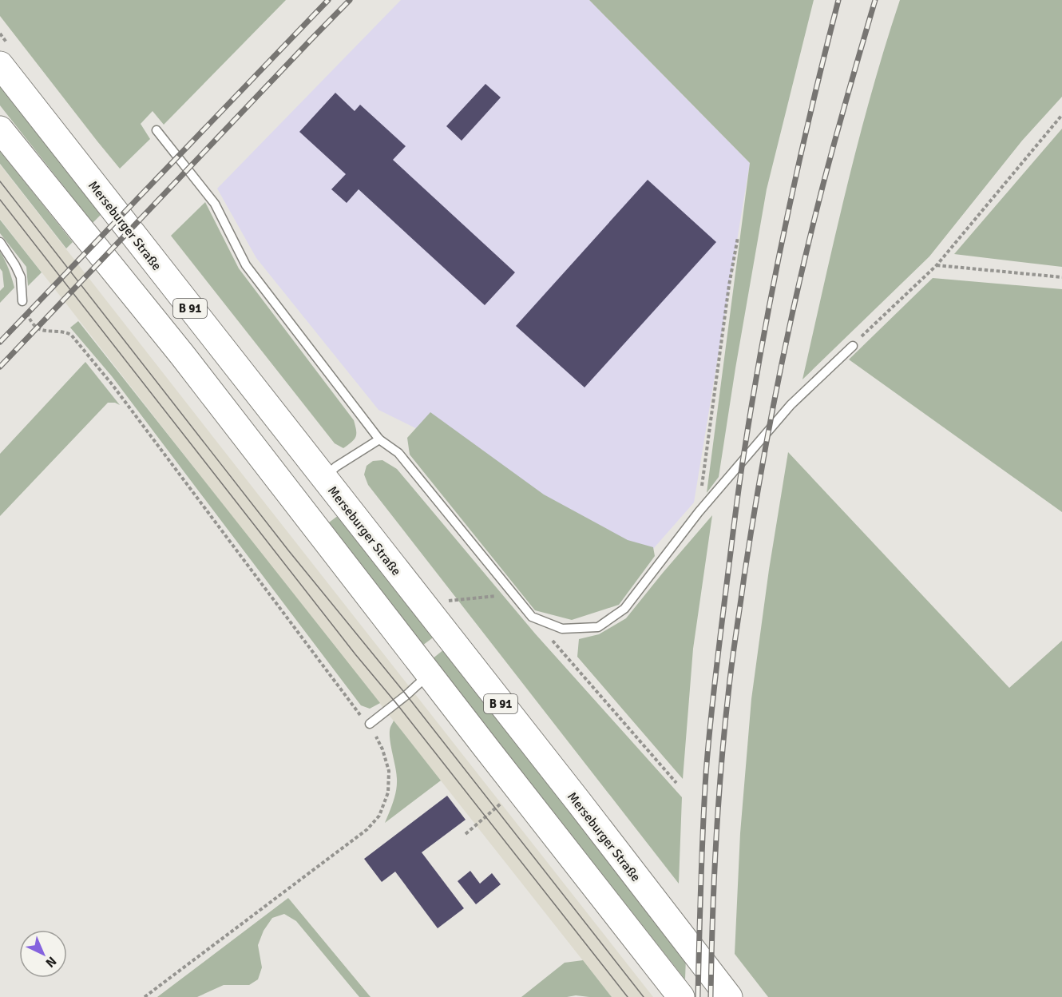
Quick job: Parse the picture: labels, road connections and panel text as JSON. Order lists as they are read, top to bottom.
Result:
{
  "streets": {
    "main road": ["Merseburger Straße", "B 91"]
  },
  "north": "bottom right"
}
